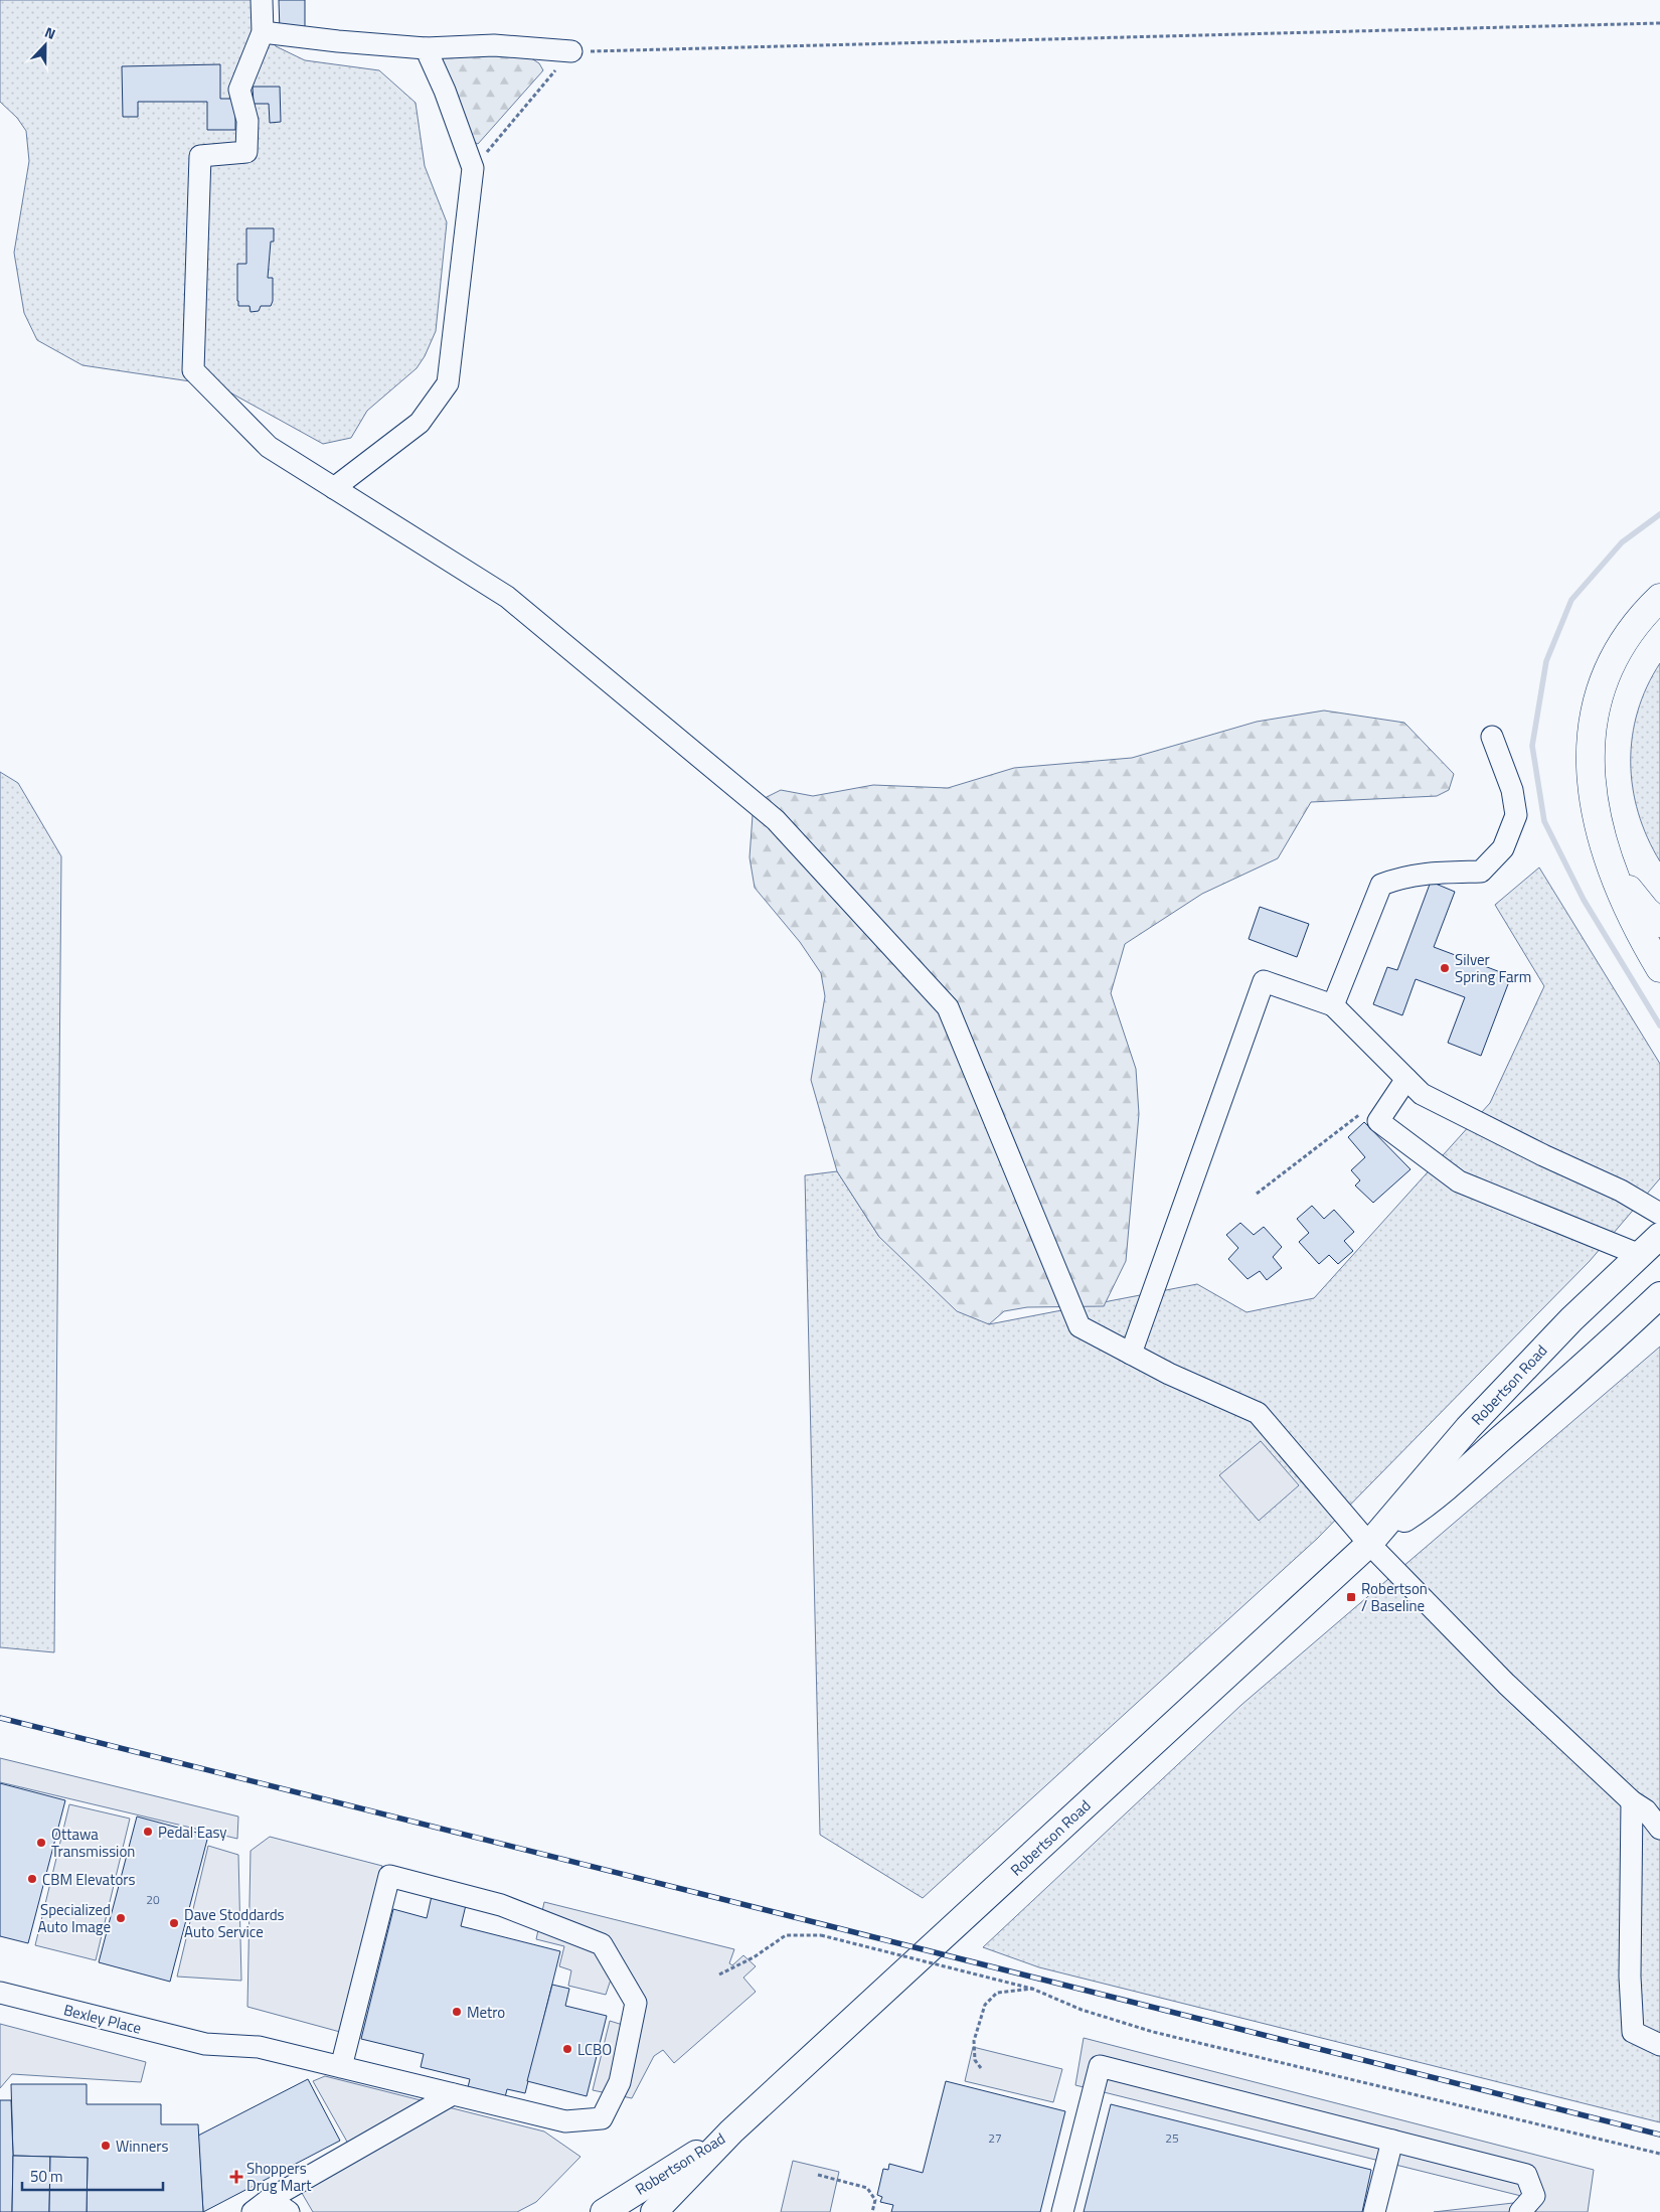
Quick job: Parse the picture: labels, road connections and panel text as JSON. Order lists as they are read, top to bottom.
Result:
{
  "streets": {
    "main road": ["Robertson Road"],
    "street": ["Bexley Place"]
  },
  "places": {
    "other": [
      "Silver Spring Farm",
      "Pedal Easy",
      "Ottawa Transmission",
      "CBM Elevators",
      "Specialized Auto Image",
      "Dave Stoddards Auto Service",
      "Metro",
      "LCBO",
      "Winners"
    ],
    "transit": ["Robertson / Baseline"],
    "health": ["Shoppers Drug Mart"]
  },
  "house_numbers": ["20", "27", "25"],
  "scale_bar": "50 m",
  "north": "top"
}
